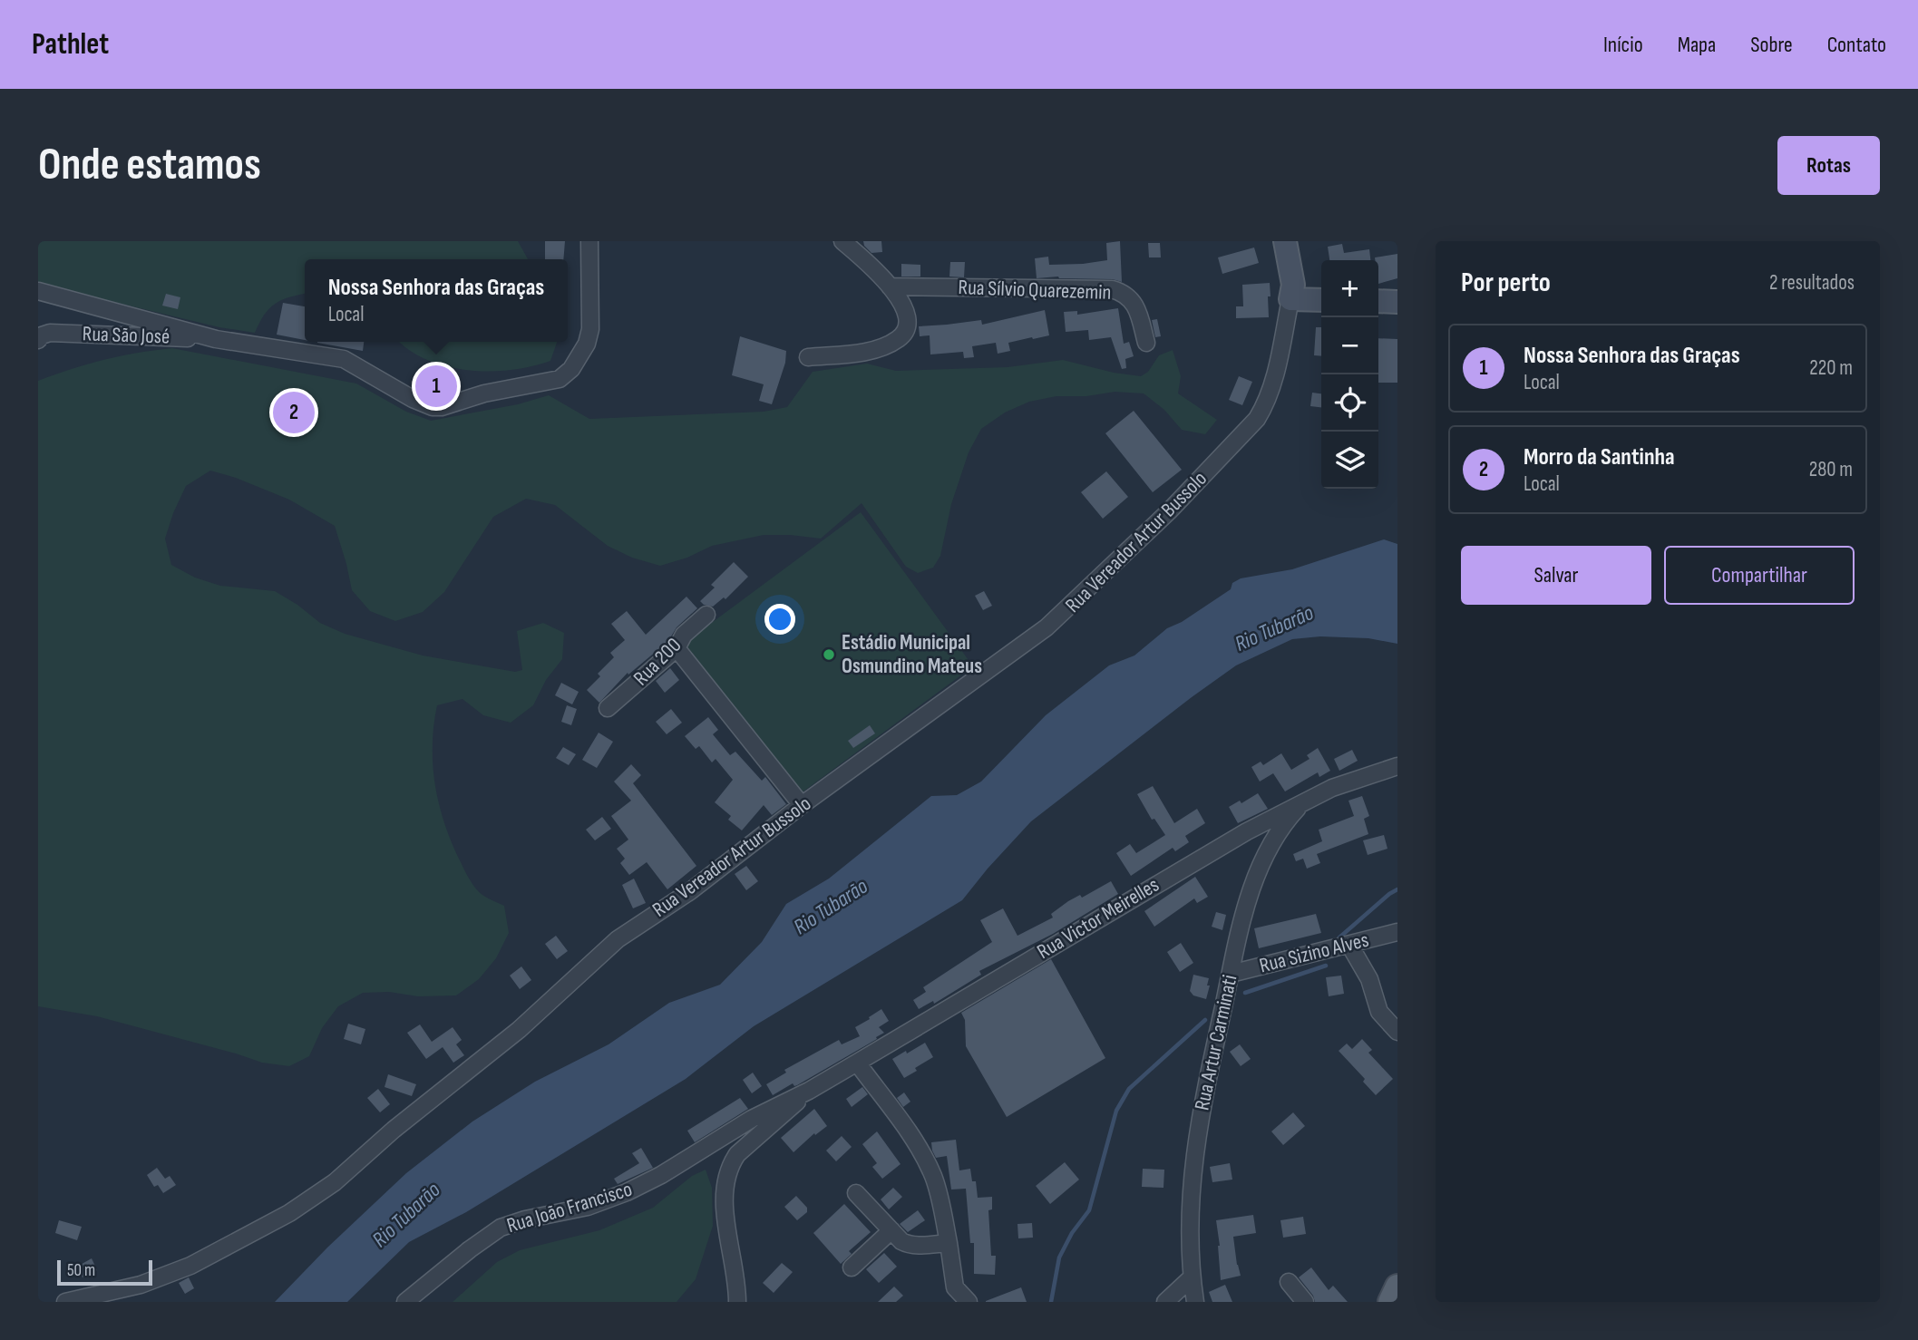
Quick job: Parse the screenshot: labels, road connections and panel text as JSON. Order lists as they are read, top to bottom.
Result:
{
  "streets": {
    "street": [
      "Rua Sílvio Quarezemin",
      "Rua São José",
      "Rua Vereador Artur Bussolo",
      "Rua 200",
      "Rua Victor Meirelles",
      "Rua Sizino Alves",
      "Rua Artur Carminati",
      "Rua João Francisco"
    ]
  },
  "crossings": [
    ["Rua Victor Meirelles", "Rua Artur Carminati"],
    ["Rua Victor Meirelles", "Rua João Francisco"],
    ["Rua Sizino Alves", "Rua Artur Carminati"]
  ],
  "water": ["Rio Tubarão"],
  "places": ["Estádio Municipal Osmundino Mateus"],
  "scale_bar": "50 m",
  "page": {
    "header": "Pathlet",
    "nav": [
      "Início",
      "Mapa",
      "Sobre",
      "Contato"
    ],
    "buttons": [
      "Rotas",
      ["Salvar", "Compartilhar"]
    ],
    "title": "Onde estamos",
    "heading": ["Por perto", "2 resultados"],
    "popup": ["Nossa Senhora das Graças", "Local"],
    "map_buttons": ["+", "−"],
    "list": [
      {
        "mark": "1",
        "name": "Nossa Senhora das Graças",
        "note": "Local",
        "value": "220 m"
      },
      {
        "mark": "2",
        "name": "Morro da Santinha",
        "note": "Local",
        "value": "280 m"
      }
    ],
    "pins": ["1", "2"],
    "scale": "50 m"
  }
}
